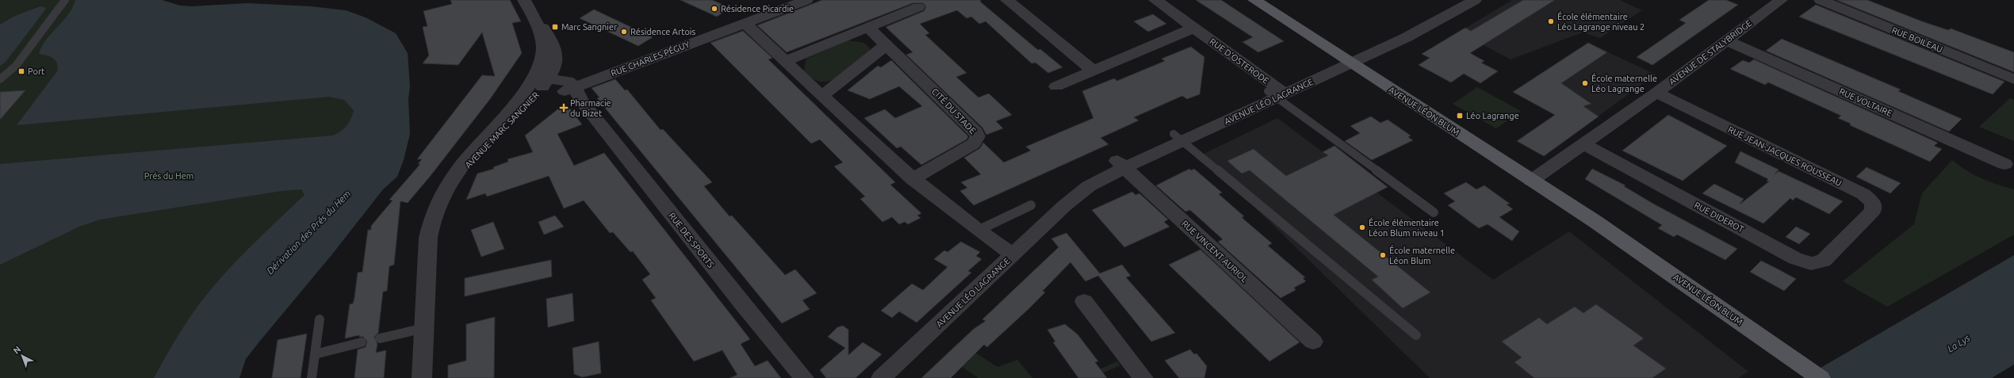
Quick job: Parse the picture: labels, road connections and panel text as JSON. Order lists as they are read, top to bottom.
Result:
{
  "streets": {
    "main road": ["AVENUE LÉON BLUM"],
    "street": [
      "RUE BOILEAU",
      "AVENUE DE STALYBRIDGE",
      "RUE CHARLES PÉGUY",
      "RUE D'OSTERODE",
      "AVENUE LÉO LAGRANGE",
      "RUE VOLTAIRE",
      "CITÉ DU STADE",
      "AVENUE MARC SANGNIER",
      "RUE JEAN-JACQUES ROUSSEAU",
      "RUE DIDEROT",
      "RUE DES SPORTS",
      "RUE VINCENT AURIOL"
    ]
  },
  "crossings": [
    ["AVENUE DE STALYBRIDGE", "RUE VOLTAIRE"],
    ["AVENUE DE STALYBRIDGE", "AVENUE LÉON BLUM"],
    ["AVENUE DE STALYBRIDGE", "RUE JEAN-JACQUES ROUSSEAU"],
    ["AVENUE DE STALYBRIDGE", "RUE DIDEROT"],
    ["RUE CHARLES PÉGUY", "RUE DES SPORTS"],
    ["RUE D'OSTERODE", "AVENUE LÉO LAGRANGE"],
    ["AVENUE LÉO LAGRANGE", "AVENUE LÉON BLUM"],
    ["AVENUE LÉO LAGRANGE", "RUE VINCENT AURIOL"],
    ["RUE JEAN-JACQUES ROUSSEAU", "RUE DIDEROT"]
  ],
  "water": ["Dérivation des Prés du Hem", "La Lys"],
  "parks": ["Prés du Hem"],
  "places": {
    "other": [
      "Résidence Picardie",
      "École élémentaire Léo Lagrange niveau 2",
      "Résidence Artois",
      "École maternelle Léo Lagrange",
      "École élémentaire Léon Blum niveau 1",
      "École maternelle Léon Blum"
    ],
    "transit": ["Marc Sangnier", "Port", "Léo Lagrange"],
    "health": ["Pharmacie du Bizet"]
  },
  "north": "top left"
}
